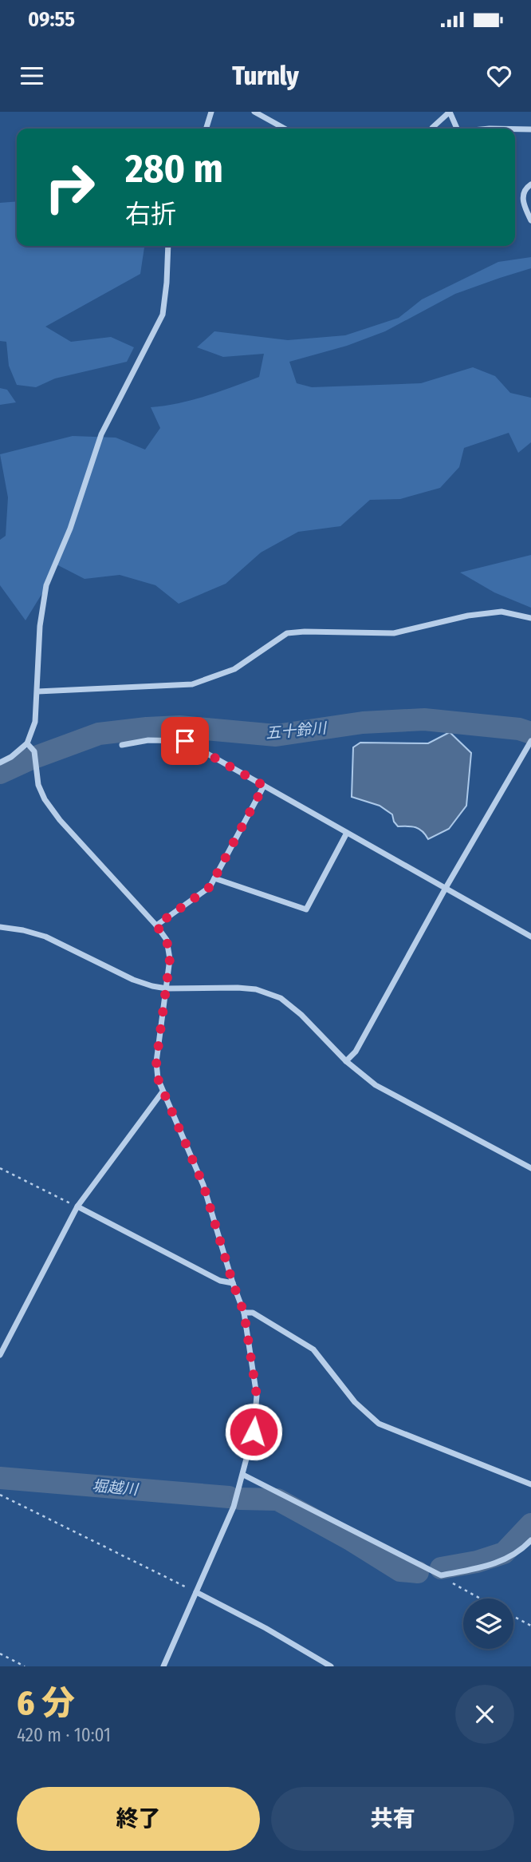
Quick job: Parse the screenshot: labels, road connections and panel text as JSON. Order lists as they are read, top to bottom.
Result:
{
  "water": ["五十鈴川", "堀越川"],
  "page": {
    "status": "09:55",
    "header": "Turnly",
    "turn": ["280 m", "右折"],
    "heading": ["6 分", "420 m · 10:01"],
    "buttons": ["終了", "共有"]
  }
}
